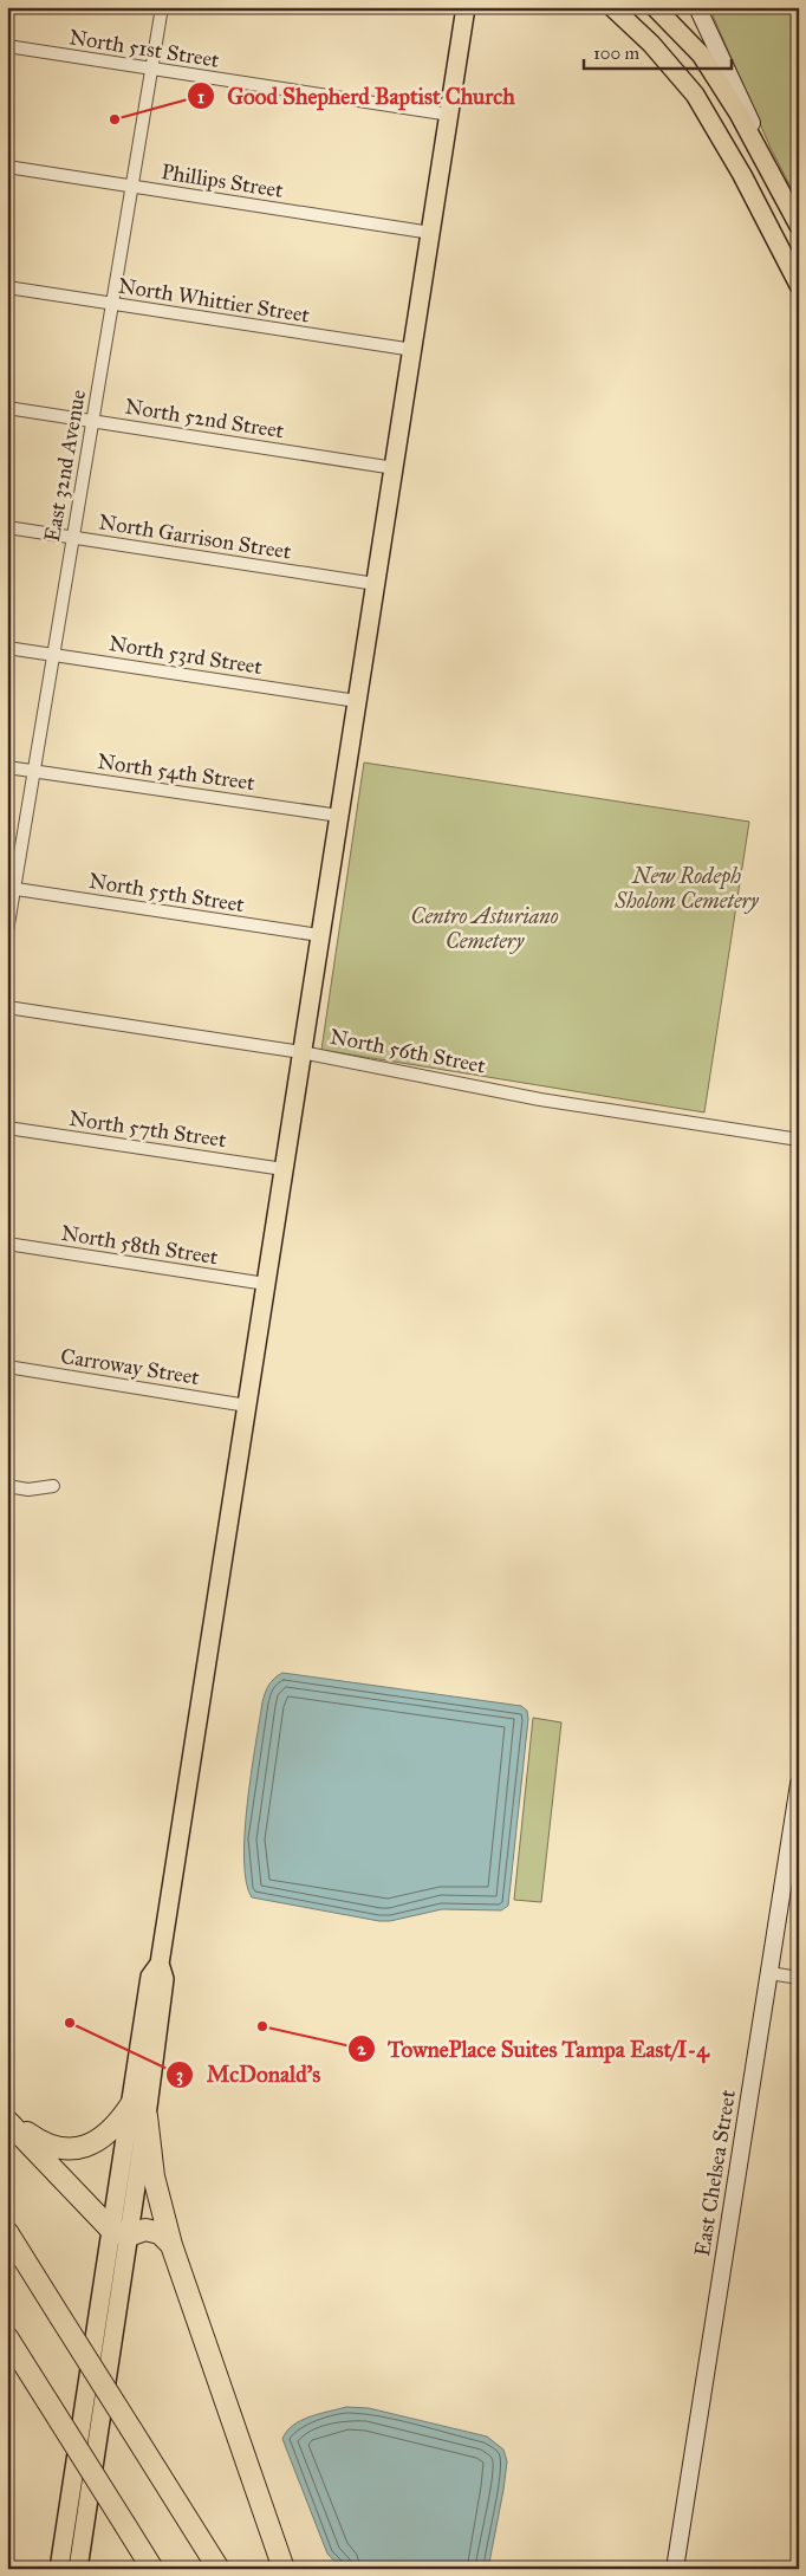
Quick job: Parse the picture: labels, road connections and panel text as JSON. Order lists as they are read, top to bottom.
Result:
{
  "streets": {
    "street": [
      "North 51st Street",
      "Phillips Street",
      "North Whittier Street",
      "North 52nd Street",
      "East 32nd Avenue",
      "North Garrison Street",
      "North 53rd Street",
      "North 54th Street",
      "North 55th Street",
      "North 56th Street",
      "North 57th Street",
      "North 58th Street",
      "Carroway Street",
      "East Chelsea Street"
    ]
  },
  "crossings": [
    ["North 51st Street", "East 32nd Avenue"],
    ["Phillips Street", "East 32nd Avenue"],
    ["North Whittier Street", "East 32nd Avenue"],
    ["North 52nd Street", "East 32nd Avenue"],
    ["East 32nd Avenue", "North Garrison Street"],
    ["East 32nd Avenue", "North 53rd Street"],
    ["East 32nd Avenue", "North 54th Street"],
    ["East 32nd Avenue", "North 55th Street"]
  ],
  "parks": ["New Rodeph Sholom Cemetery", "Centro Asturiano Cemetery"],
  "places": ["Good Shepherd Baptist Church", "McDonald's", "TownePlace Suites Tampa East/I-4"],
  "scale_bar": "100 m"
}
